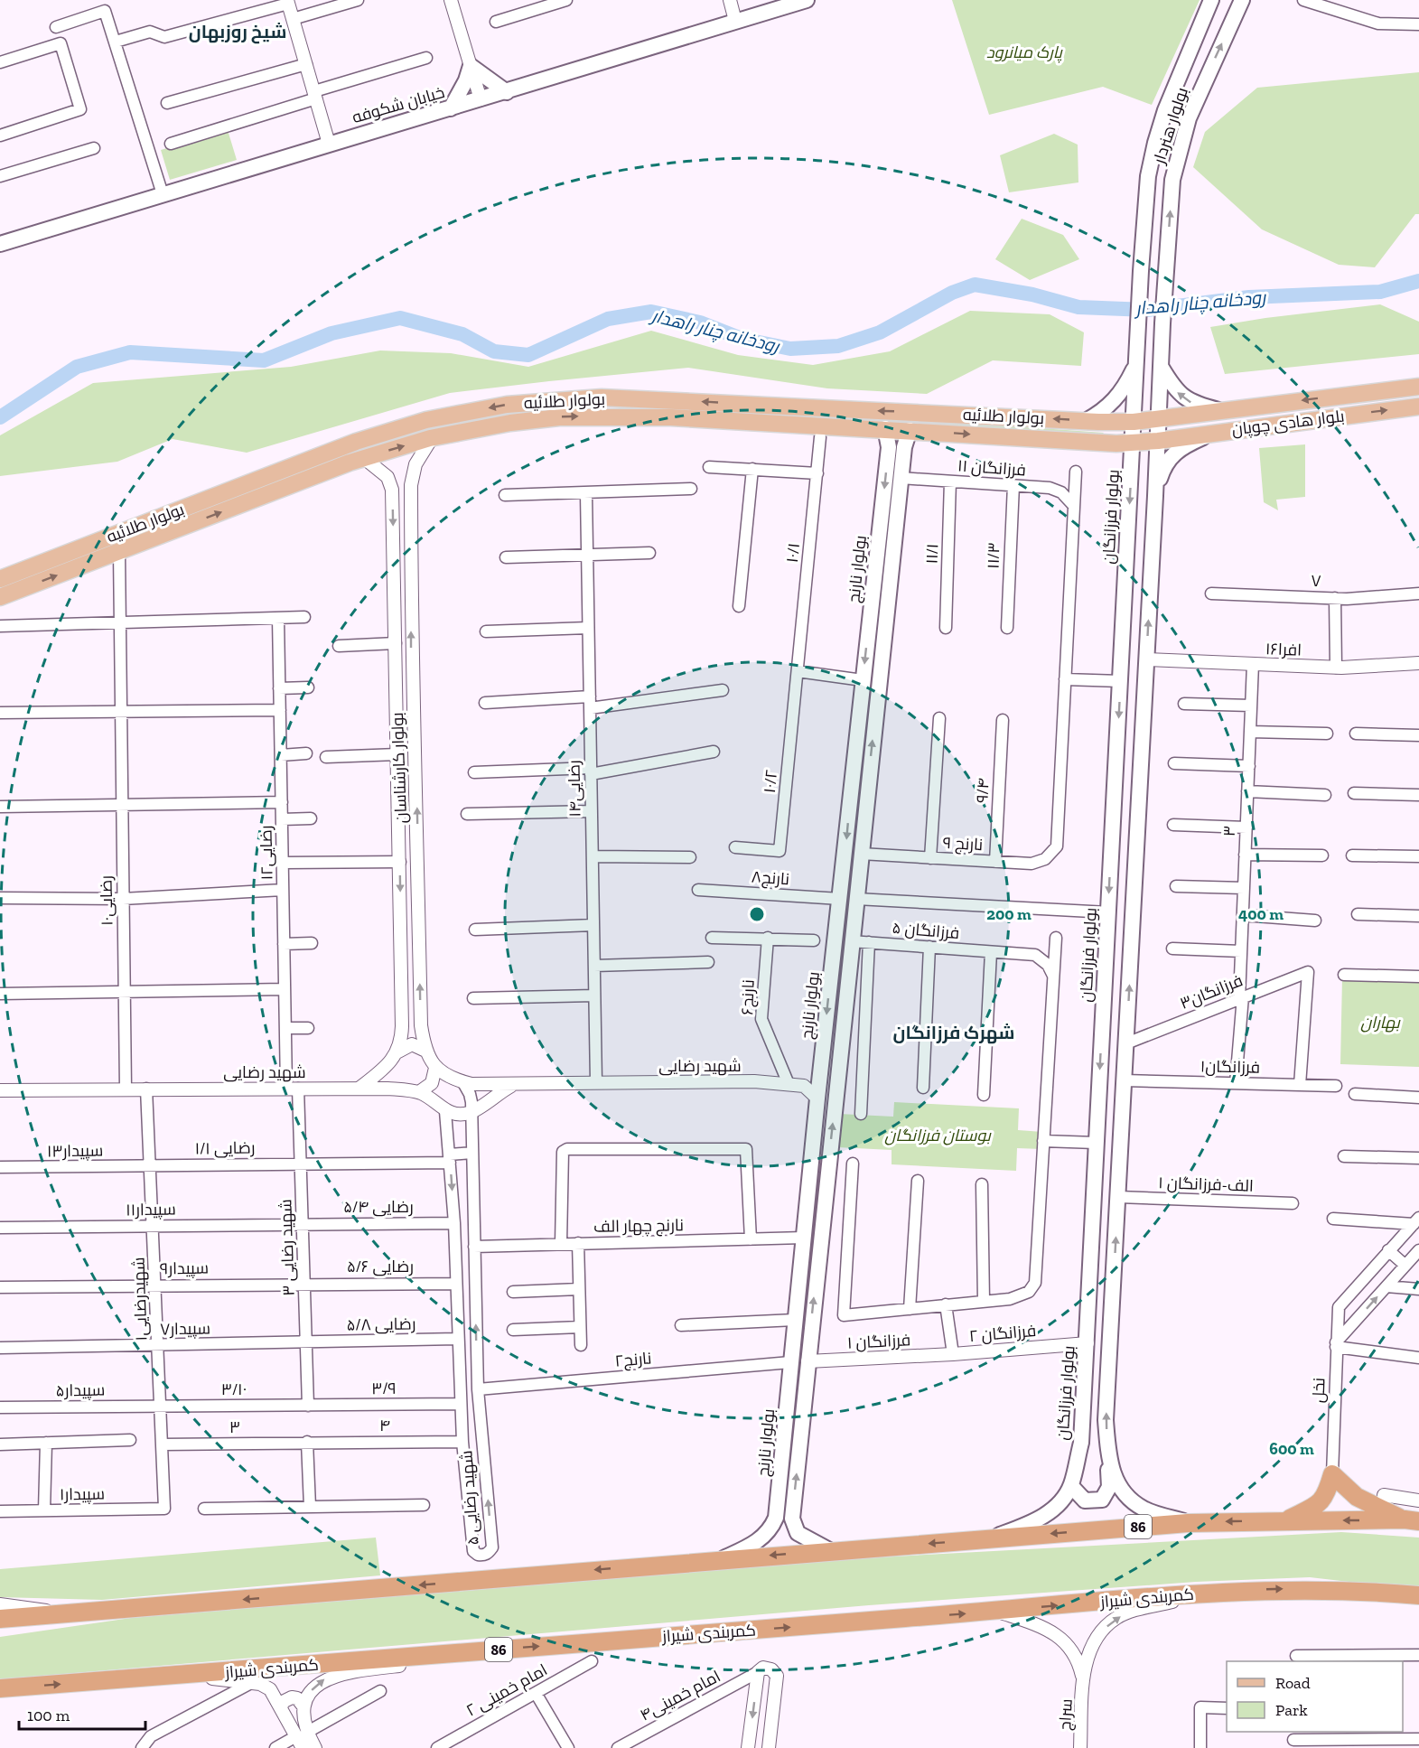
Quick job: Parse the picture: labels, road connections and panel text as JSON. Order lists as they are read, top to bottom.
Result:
{
  "streets": {
    "highway": ["86", "کمربندی شیراز"],
    "main road": [
      "خیابان شکوفه",
      "بولوار هنردار",
      "بولوار طلائیه",
      "بلوار هادی چوپان",
      "بولوار فرزانگان",
      "بولوار نارنج"
    ],
    "street": [
      "فرزانگان ۱۱",
      "۱۰/۱",
      "۱۱/۱",
      "۱۱/۳",
      "۷",
      "۱۶افرا",
      "بولوار کارشناسان",
      "۱۰/۲",
      "رضایی۱۴",
      "۹/۴",
      "۳",
      "نارنج ۹",
      "رضایی۱۲",
      "نارنج۸",
      "رضایی۱۰",
      "فرزانگان ۵",
      "فرزانگان۳",
      "نارنج۶",
      "شهید رضایی",
      "فرزانگان۱",
      "رضایی ۱/۱",
      "سپیدار۱۳",
      "۱ الف-فرزانگان",
      "رضایی ۵/۴",
      "سپیدار۱۱",
      "نارنج چهار الف",
      "شهید رضایی ۳",
      "رضایی ۵/۶",
      "سپیدار۹",
      "شهیدرضایی۱",
      "رضایی ۵/۸",
      "سپیدار۷",
      "فرزانگان ۲",
      "فرزانگان ۱",
      "نارنج۲",
      "۳/۹",
      "۳/۱۰",
      "سپیدار۵",
      "نخل",
      "۴",
      "سپیدار۱",
      "شهید رضایی ۵",
      "امام خمینی ۲",
      "امام خمینی۴",
      "سراج"
    ]
  },
  "crossings": [
    ["بولوار هنردار", "بولوار فرزانگان"],
    ["بولوار طلائیه", "بلوار هادی چوپان"],
    ["بولوار طلائیه", "بولوار فرزانگان"],
    ["بولوار طلائیه", "بولوار نارنج"],
    ["بولوار طلائیه", "بولوار کارشناسان"],
    ["بولوار طلائیه", "رضایی۱۰"],
    ["فرزانگان ۱۱", "۱۱/۱"],
    ["فرزانگان ۱۱", "۱۱/۳"],
    ["فرزانگان ۱۱", "بولوار نارنج"],
    ["بولوار فرزانگان", "فرزانگان ۲"],
    ["بولوار فرزانگان", "86"],
    ["۱۰/۱", "۱۰/۲"],
    ["بولوار نارنج", "نارنج ۹"],
    ["بولوار نارنج", "نارنج۸"],
    ["بولوار نارنج", "فرزانگان ۵"],
    ["بولوار نارنج", "نارنج چهار الف"],
    ["بولوار نارنج", "فرزانگان ۱"],
    ["بولوار نارنج", "نارنج۲"],
    ["بولوار نارنج", "86"],
    ["۱۶افرا", "۳"],
    ["بولوار کارشناسان", "شهید رضایی"],
    ["رضایی۱۴", "شهید رضایی"],
    ["۹/۴", "نارنج ۹"],
    ["۳", "فرزانگان۳"],
    ["۳", "فرزانگان۱"],
    ["۳", "شهیدرضایی۱"],
    ["۳", "۴"],
    ["رضایی۱۲", "شهید رضایی"],
    ["رضایی۱۲", "شهید رضایی ۳"],
    ["رضایی۱۰", "شهید رضایی"],
    ["فرزانگان۳", "فرزانگان۱"],
    ["نارنج۶", "شهید رضایی"],
    ["شهید رضایی", "شهید رضایی ۳"],
    ["شهید رضایی", "شهیدرضایی۱"],
    ["شهید رضایی", "شهید رضایی ۵"],
    ["رضایی ۱/۱", "سپیدار۱۳"],
    ["رضایی ۱/۱", "شهید رضایی ۳"],
    ["رضایی ۱/۱", "شهیدرضایی۱"],
    ["رضایی ۱/۱", "شهید رضایی ۵"],
    ["سپیدار۱۳", "شهیدرضایی۱"],
    ["رضایی ۵/۴", "سپیدار۱۱"],
    ["رضایی ۵/۴", "شهید رضایی ۳"],
    ["رضایی ۵/۴", "شهید رضایی ۵"],
    ["سپیدار۱۱", "شهید رضایی ۳"],
    ["سپیدار۱۱", "شهیدرضایی۱"],
    ["نارنج چهار الف", "شهید رضایی ۵"],
    ["شهید رضایی ۳", "رضایی ۵/۶"],
    ["شهید رضایی ۳", "سپیدار۹"],
    ["شهید رضایی ۳", "رضایی ۵/۸"],
    ["شهید رضایی ۳", "سپیدار۷"],
    ["شهید رضایی ۳", "۳/۹"],
    ["شهید رضایی ۳", "۳/۱۰"],
    ["رضایی ۵/۶", "سپیدار۹"],
    ["رضایی ۵/۶", "شهید رضایی ۵"],
    ["سپیدار۹", "شهیدرضایی۱"],
    ["شهیدرضایی۱", "سپیدار۷"],
    ["شهیدرضایی۱", "۳/۱۰"],
    ["شهیدرضایی۱", "سپیدار۵"],
    ["شهیدرضایی۱", "سپیدار۱"],
    ["رضایی ۵/۸", "سپیدار۷"],
    ["رضایی ۵/۸", "شهید رضایی ۵"],
    ["فرزانگان ۲", "فرزانگان ۱"],
    ["نارنج۲", "شهید رضایی ۵"],
    ["۳/۹", "۳/۱۰"],
    ["۳/۹", "شهید رضایی ۵"],
    ["۳/۱۰", "سپیدار۵"],
    ["۴", "شهید رضایی ۵"]
  ],
  "districts": ["شیخ روزبهان", "شهرک فرزانگان"],
  "water": ["رودخانه چنار راهدار"],
  "parks": ["پارک میانرود", "بهاران", "بوستان فرزانگان"],
  "legend": ["Road", "Park"],
  "scale_bar": "100 m",
  "rings": ["200 m", "400 m", "600 m"]
}
